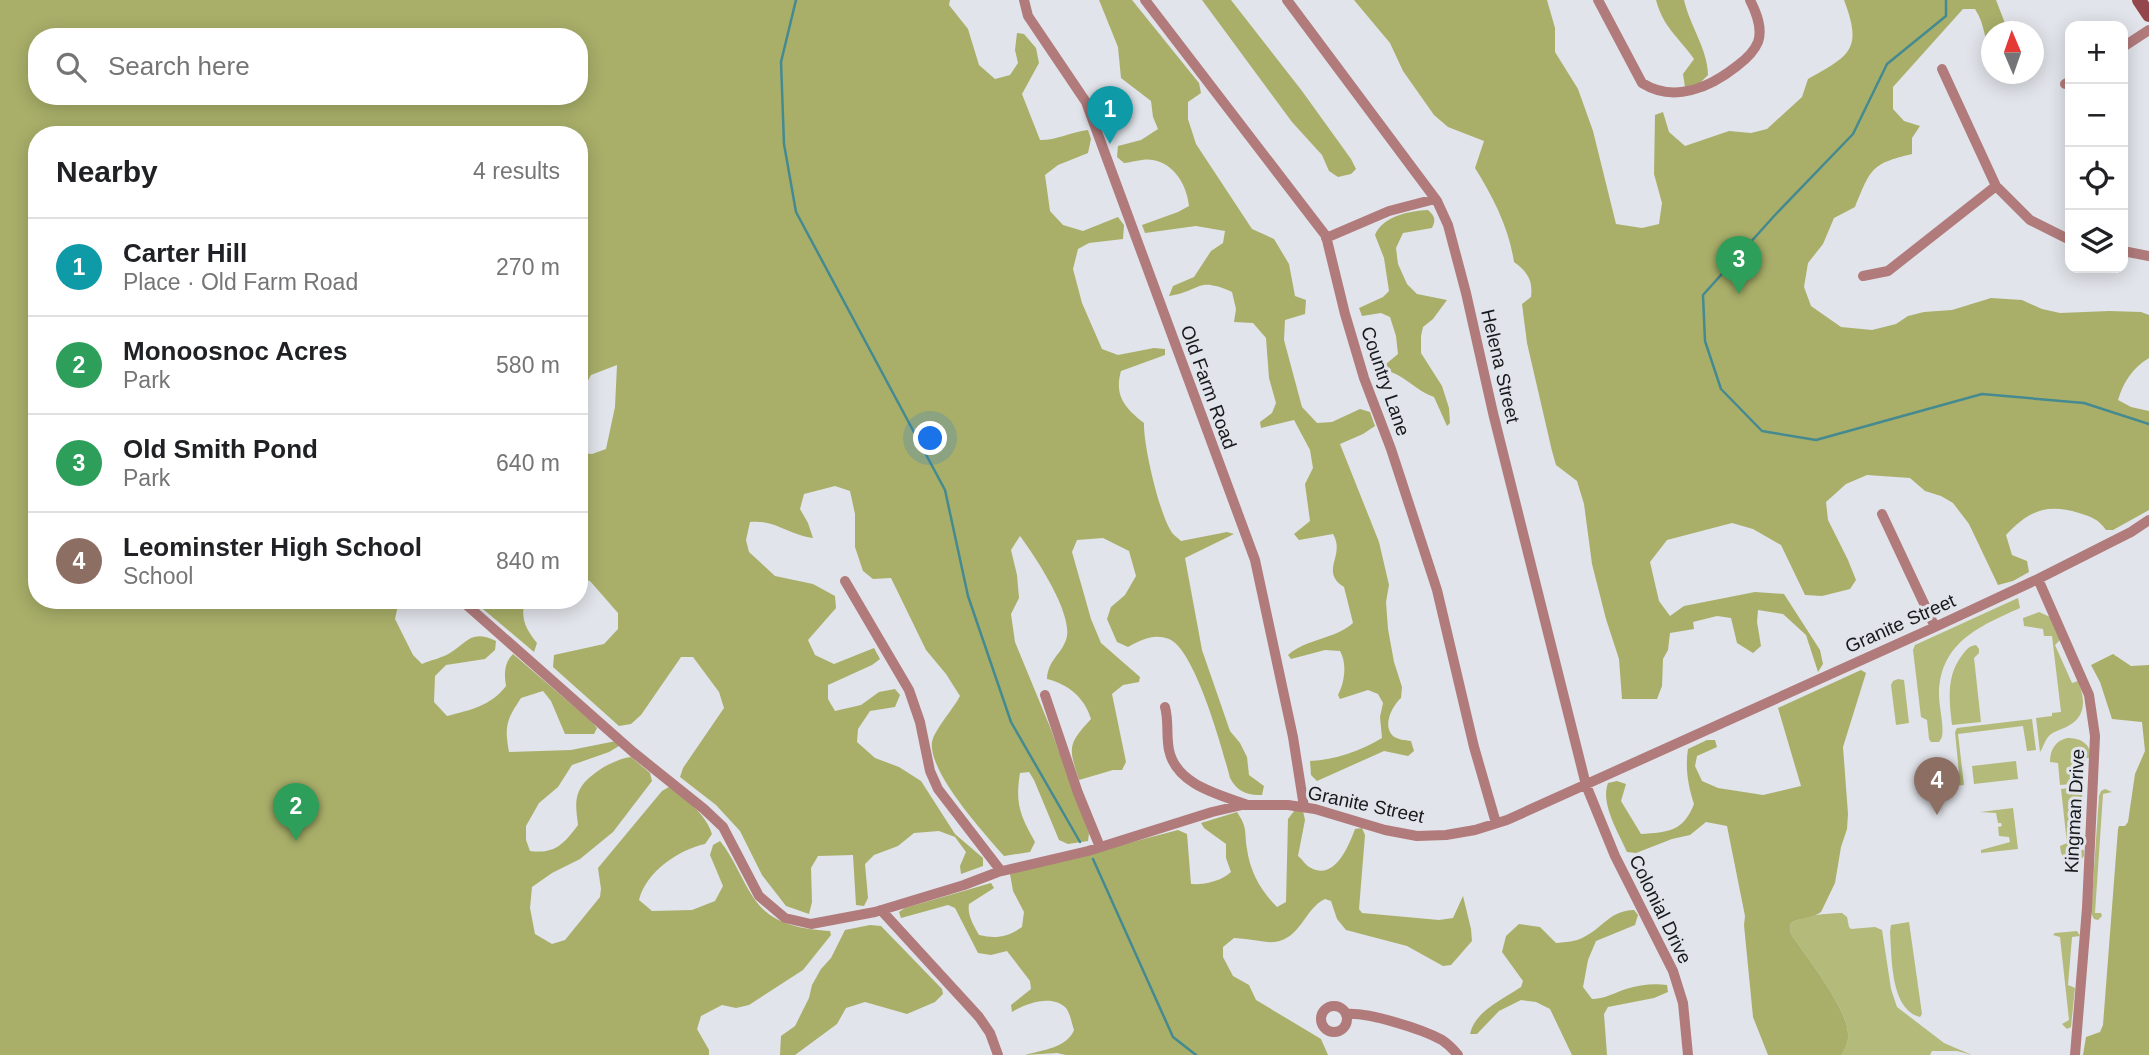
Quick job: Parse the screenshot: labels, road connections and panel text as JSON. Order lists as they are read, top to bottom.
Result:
{
  "streets": {
    "street": [
      "Helena Street",
      "Country Lane",
      "Old Farm Road",
      "Granite Street",
      "Kingman Drive",
      "Colonial Drive"
    ]
  },
  "crossings": [
    ["Helena Street", "Granite Street"],
    ["Helena Street", "Colonial Drive"],
    ["Country Lane", "Granite Street"],
    ["Old Farm Road", "Granite Street"],
    ["Granite Street", "Kingman Drive"],
    ["Granite Street", "Colonial Drive"]
  ],
  "north": "top",
  "page": {
    "map_buttons": ["+", "−"],
    "search": "Search here",
    "pins": [
      "1",
      "3",
      "4",
      "2"
    ],
    "heading": ["Nearby", "4 results"],
    "list": [
      {
        "mark": "1",
        "name": "Carter Hill",
        "note": "Place · Old Farm Road",
        "value": "270 m"
      },
      {
        "mark": "2",
        "name": "Monoosnoc Acres",
        "note": "Park",
        "value": "580 m"
      },
      {
        "mark": "3",
        "name": "Old Smith Pond",
        "note": "Park",
        "value": "640 m"
      },
      {
        "mark": "4",
        "name": "Leominster High School",
        "note": "School",
        "value": "840 m"
      }
    ]
  }
}
